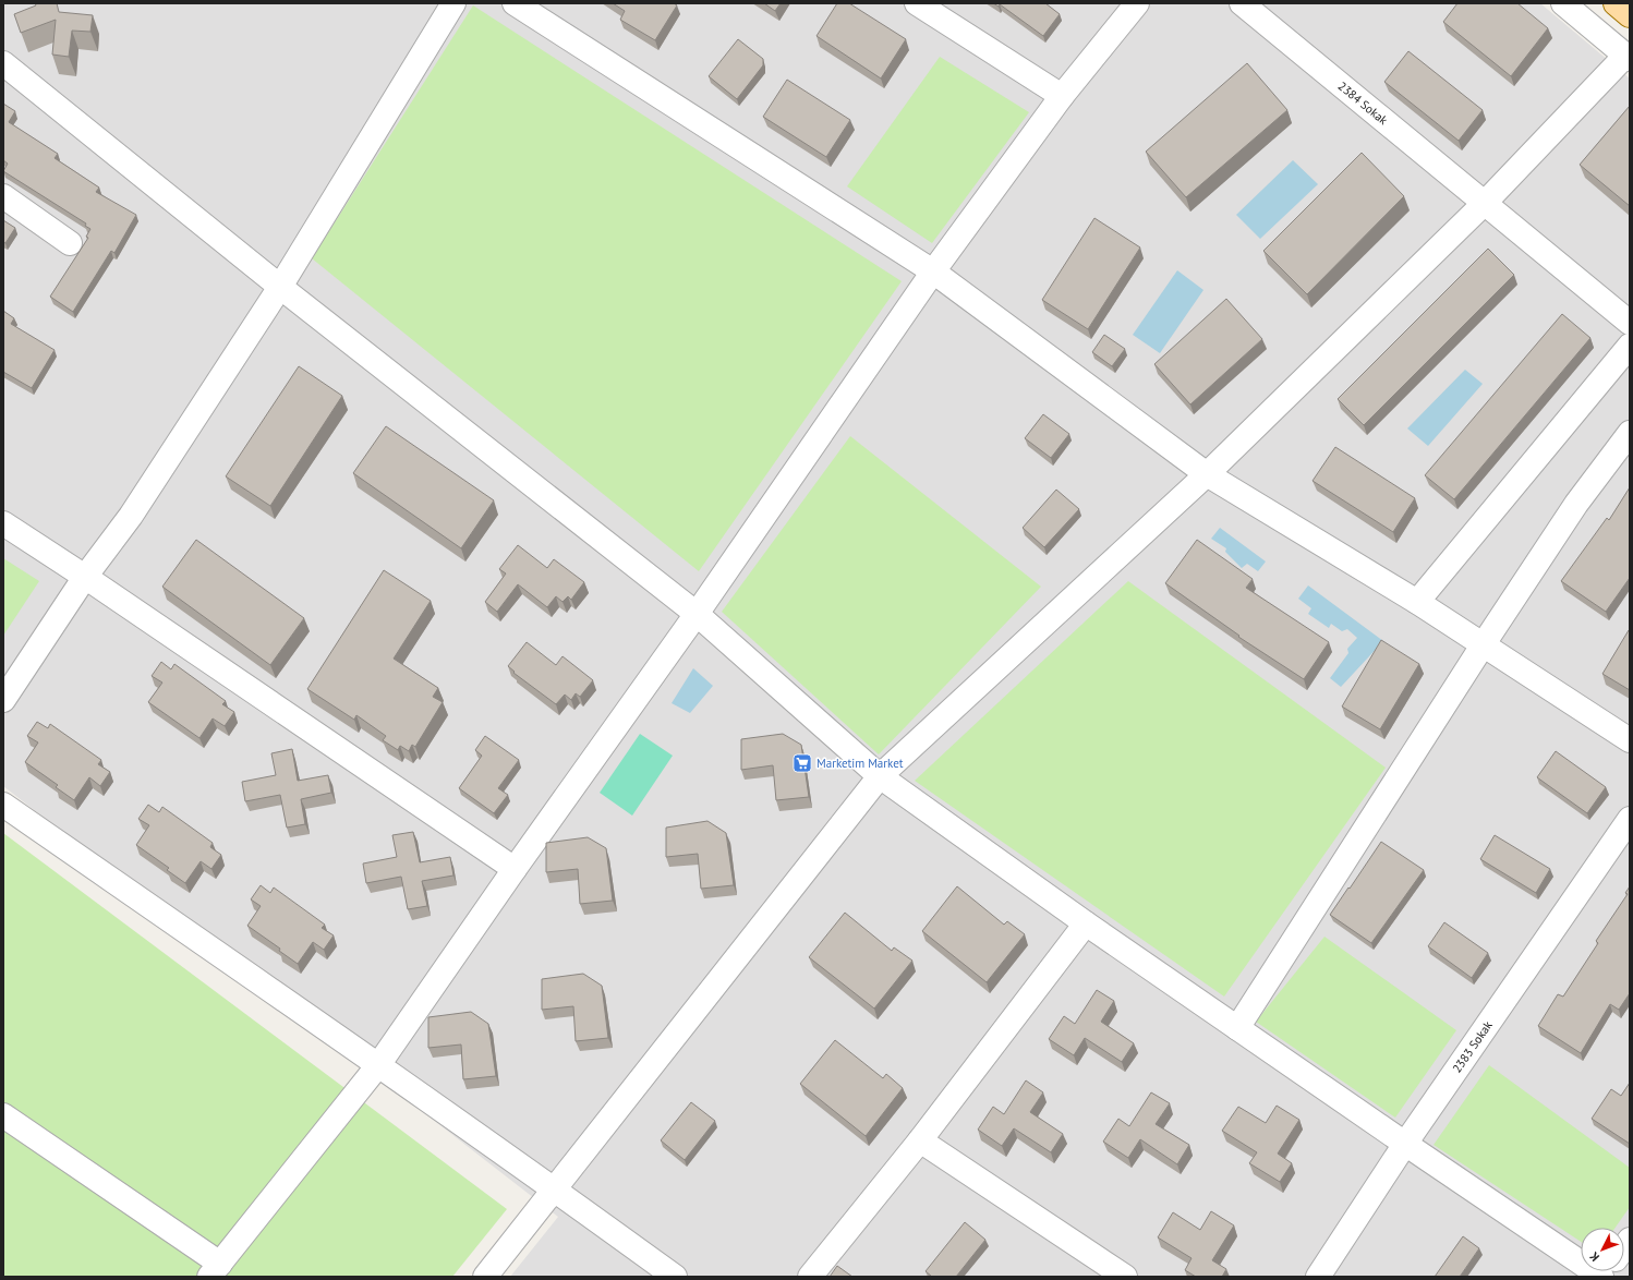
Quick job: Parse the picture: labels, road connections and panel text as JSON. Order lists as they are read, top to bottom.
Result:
{
  "streets": {
    "street": ["2384 Sokak", "2383 Sokak"]
  },
  "places": {
    "supermarket": ["Marketim Market"]
  },
  "north": "bottom left"
}
